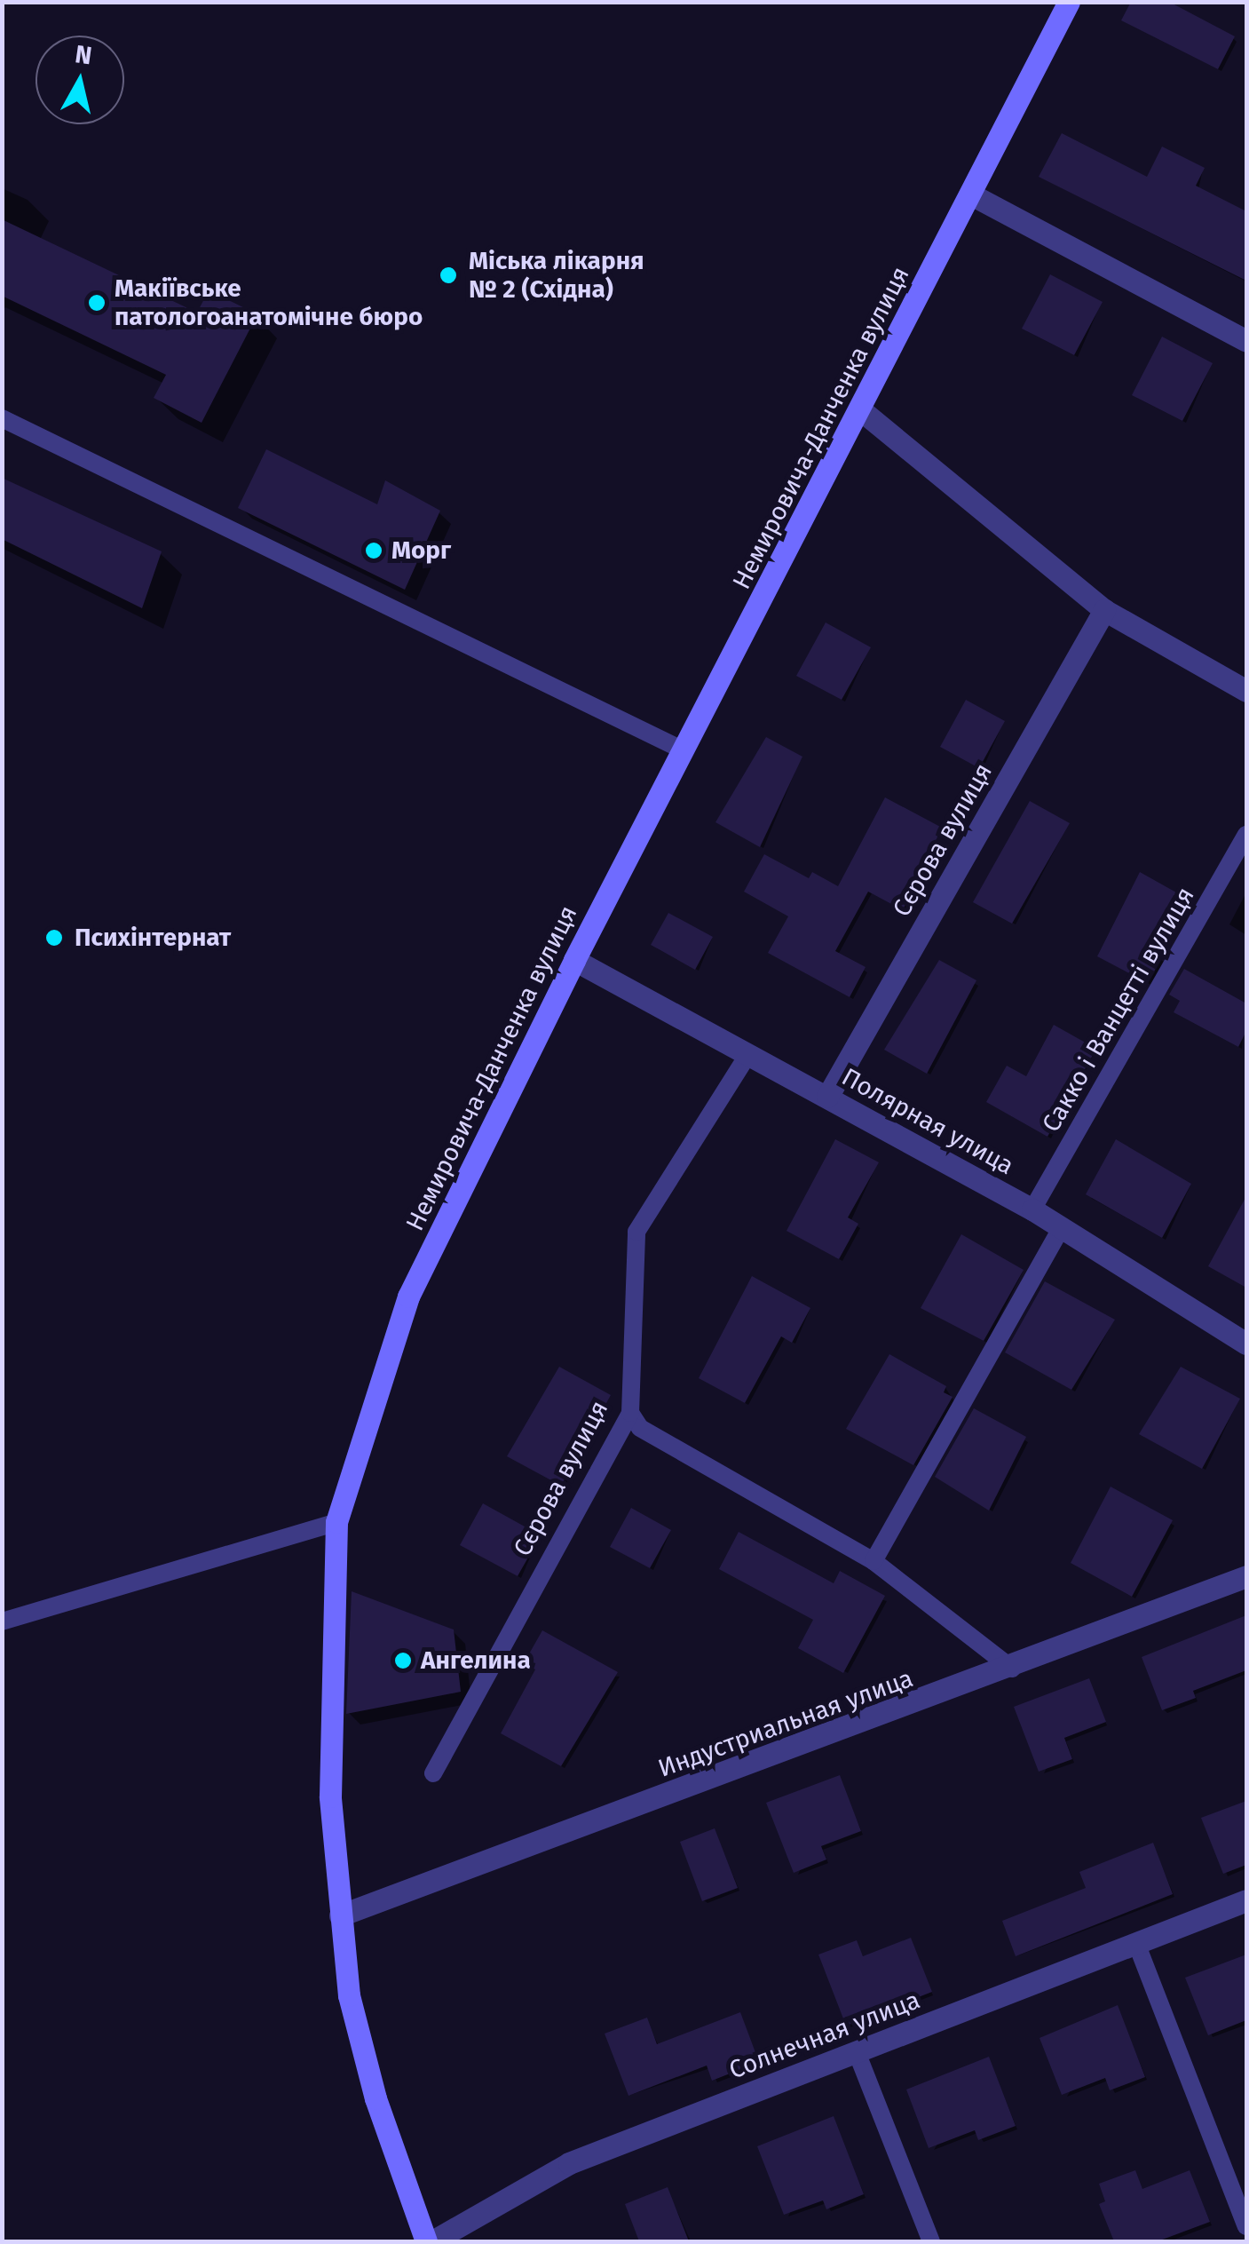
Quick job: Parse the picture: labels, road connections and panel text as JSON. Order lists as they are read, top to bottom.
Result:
{
  "streets": {
    "street": [
      "Немировича-Данченка вулиця",
      "Сєрова вулиця",
      "Полярная улица",
      "Индустриальная улица",
      "Солнечная улица"
    ],
    "lane": ["Сакко і Ванцетті вулиця"]
  },
  "crossings": [
    ["Немировича-Данченка вулиця", "Полярная улица"],
    ["Немировича-Данченка вулиця", "Индустриальная улица"],
    ["Немировича-Данченка вулиця", "Солнечная улица"],
    ["Сєрова вулиця", "Полярная улица"],
    ["Сакко і Ванцетті вулиця", "Полярная улица"]
  ],
  "places": [
    "Міська лікарня № 2 (Східна)",
    "Макіївське патологоанатомічне бюро",
    "Морг",
    "Психінтернат",
    "Ангелина"
  ],
  "north": "top"
}
